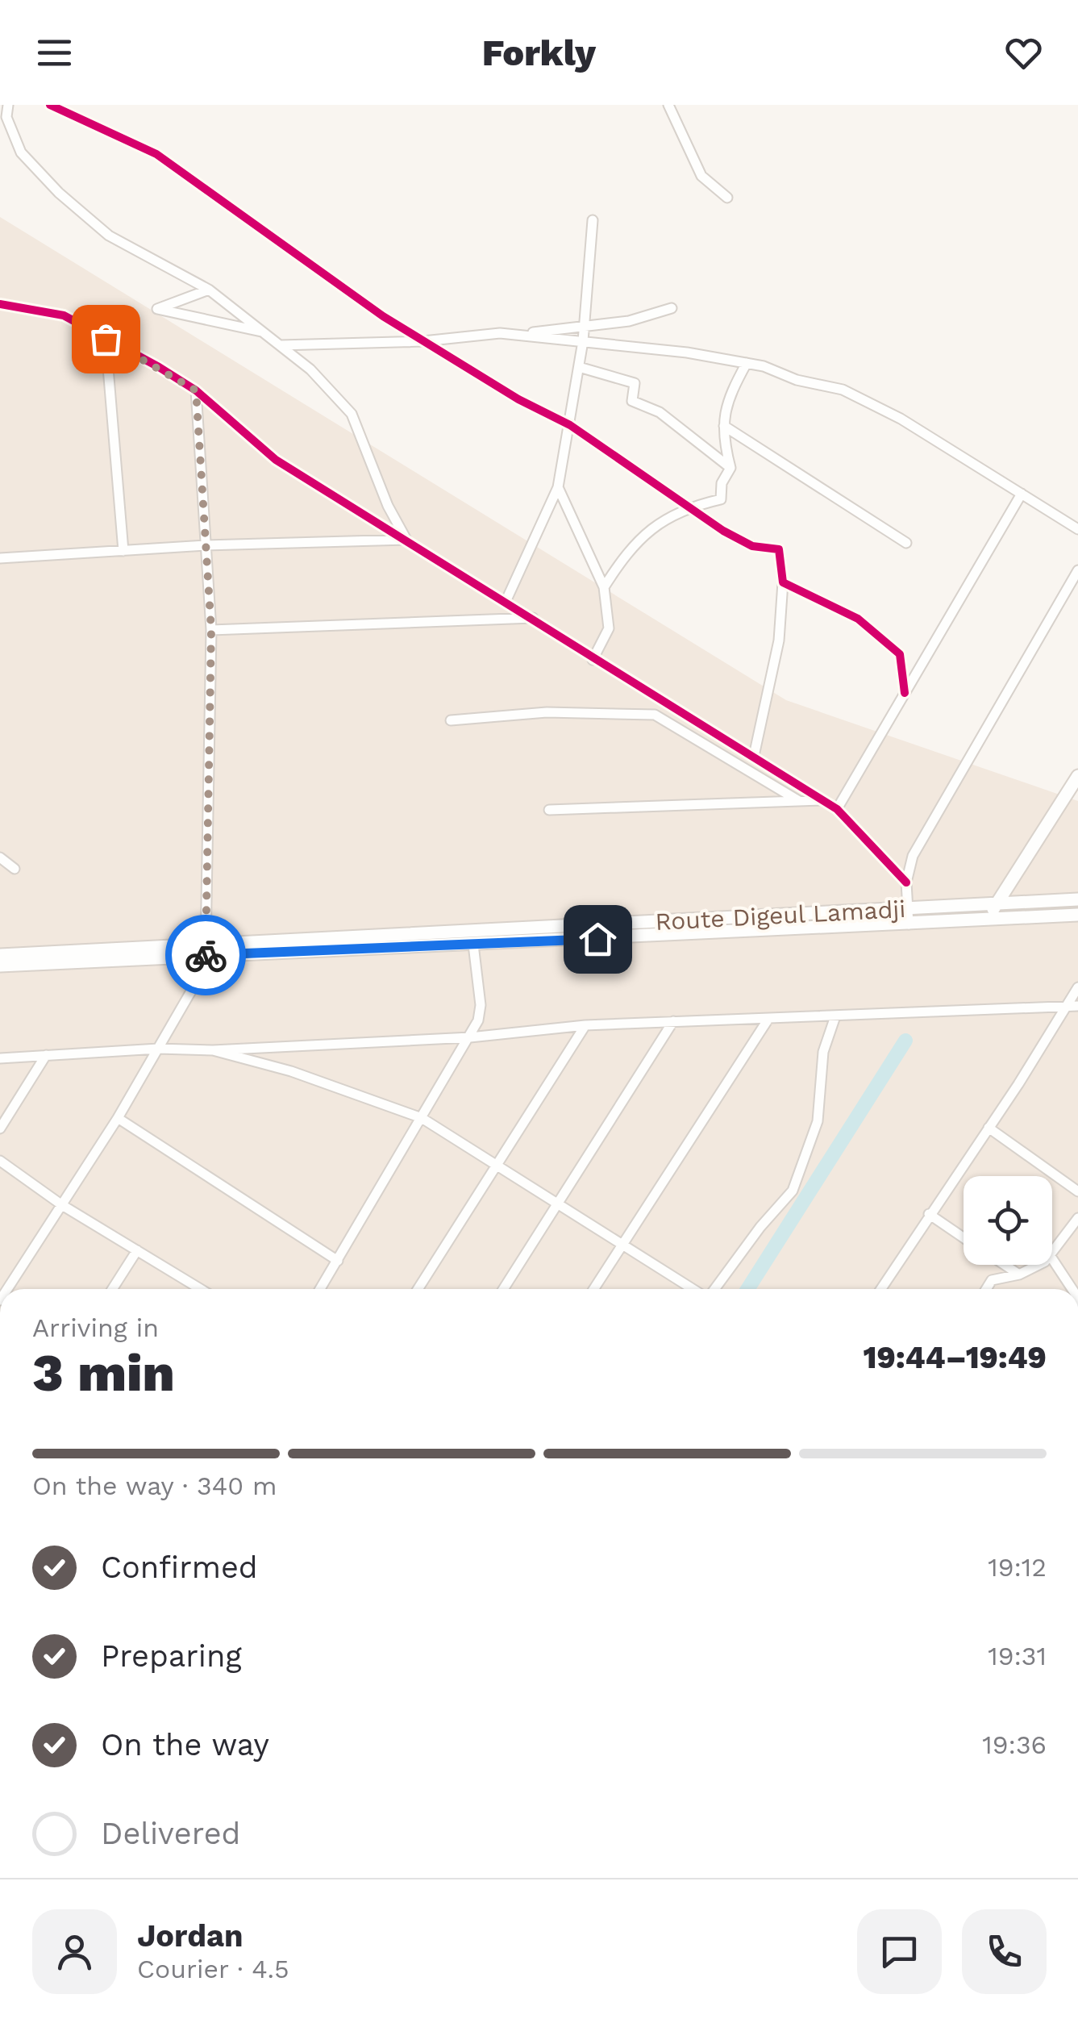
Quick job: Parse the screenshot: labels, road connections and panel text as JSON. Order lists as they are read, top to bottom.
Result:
{
  "streets": {
    "main road": ["Route Digeul Lamadji"]
  },
  "page": {
    "header": "Forkly",
    "heading": ["3 min", "Arriving in", "19:44–19:49"],
    "panel": ["Jordan", "Courier · 4.5"],
    "bar": "On the way · 340 m",
    "list": [
      ["Confirmed", "19:12"],
      ["Preparing", "19:31"],
      ["On the way", "19:36"],
      "Delivered"
    ]
  }
}
